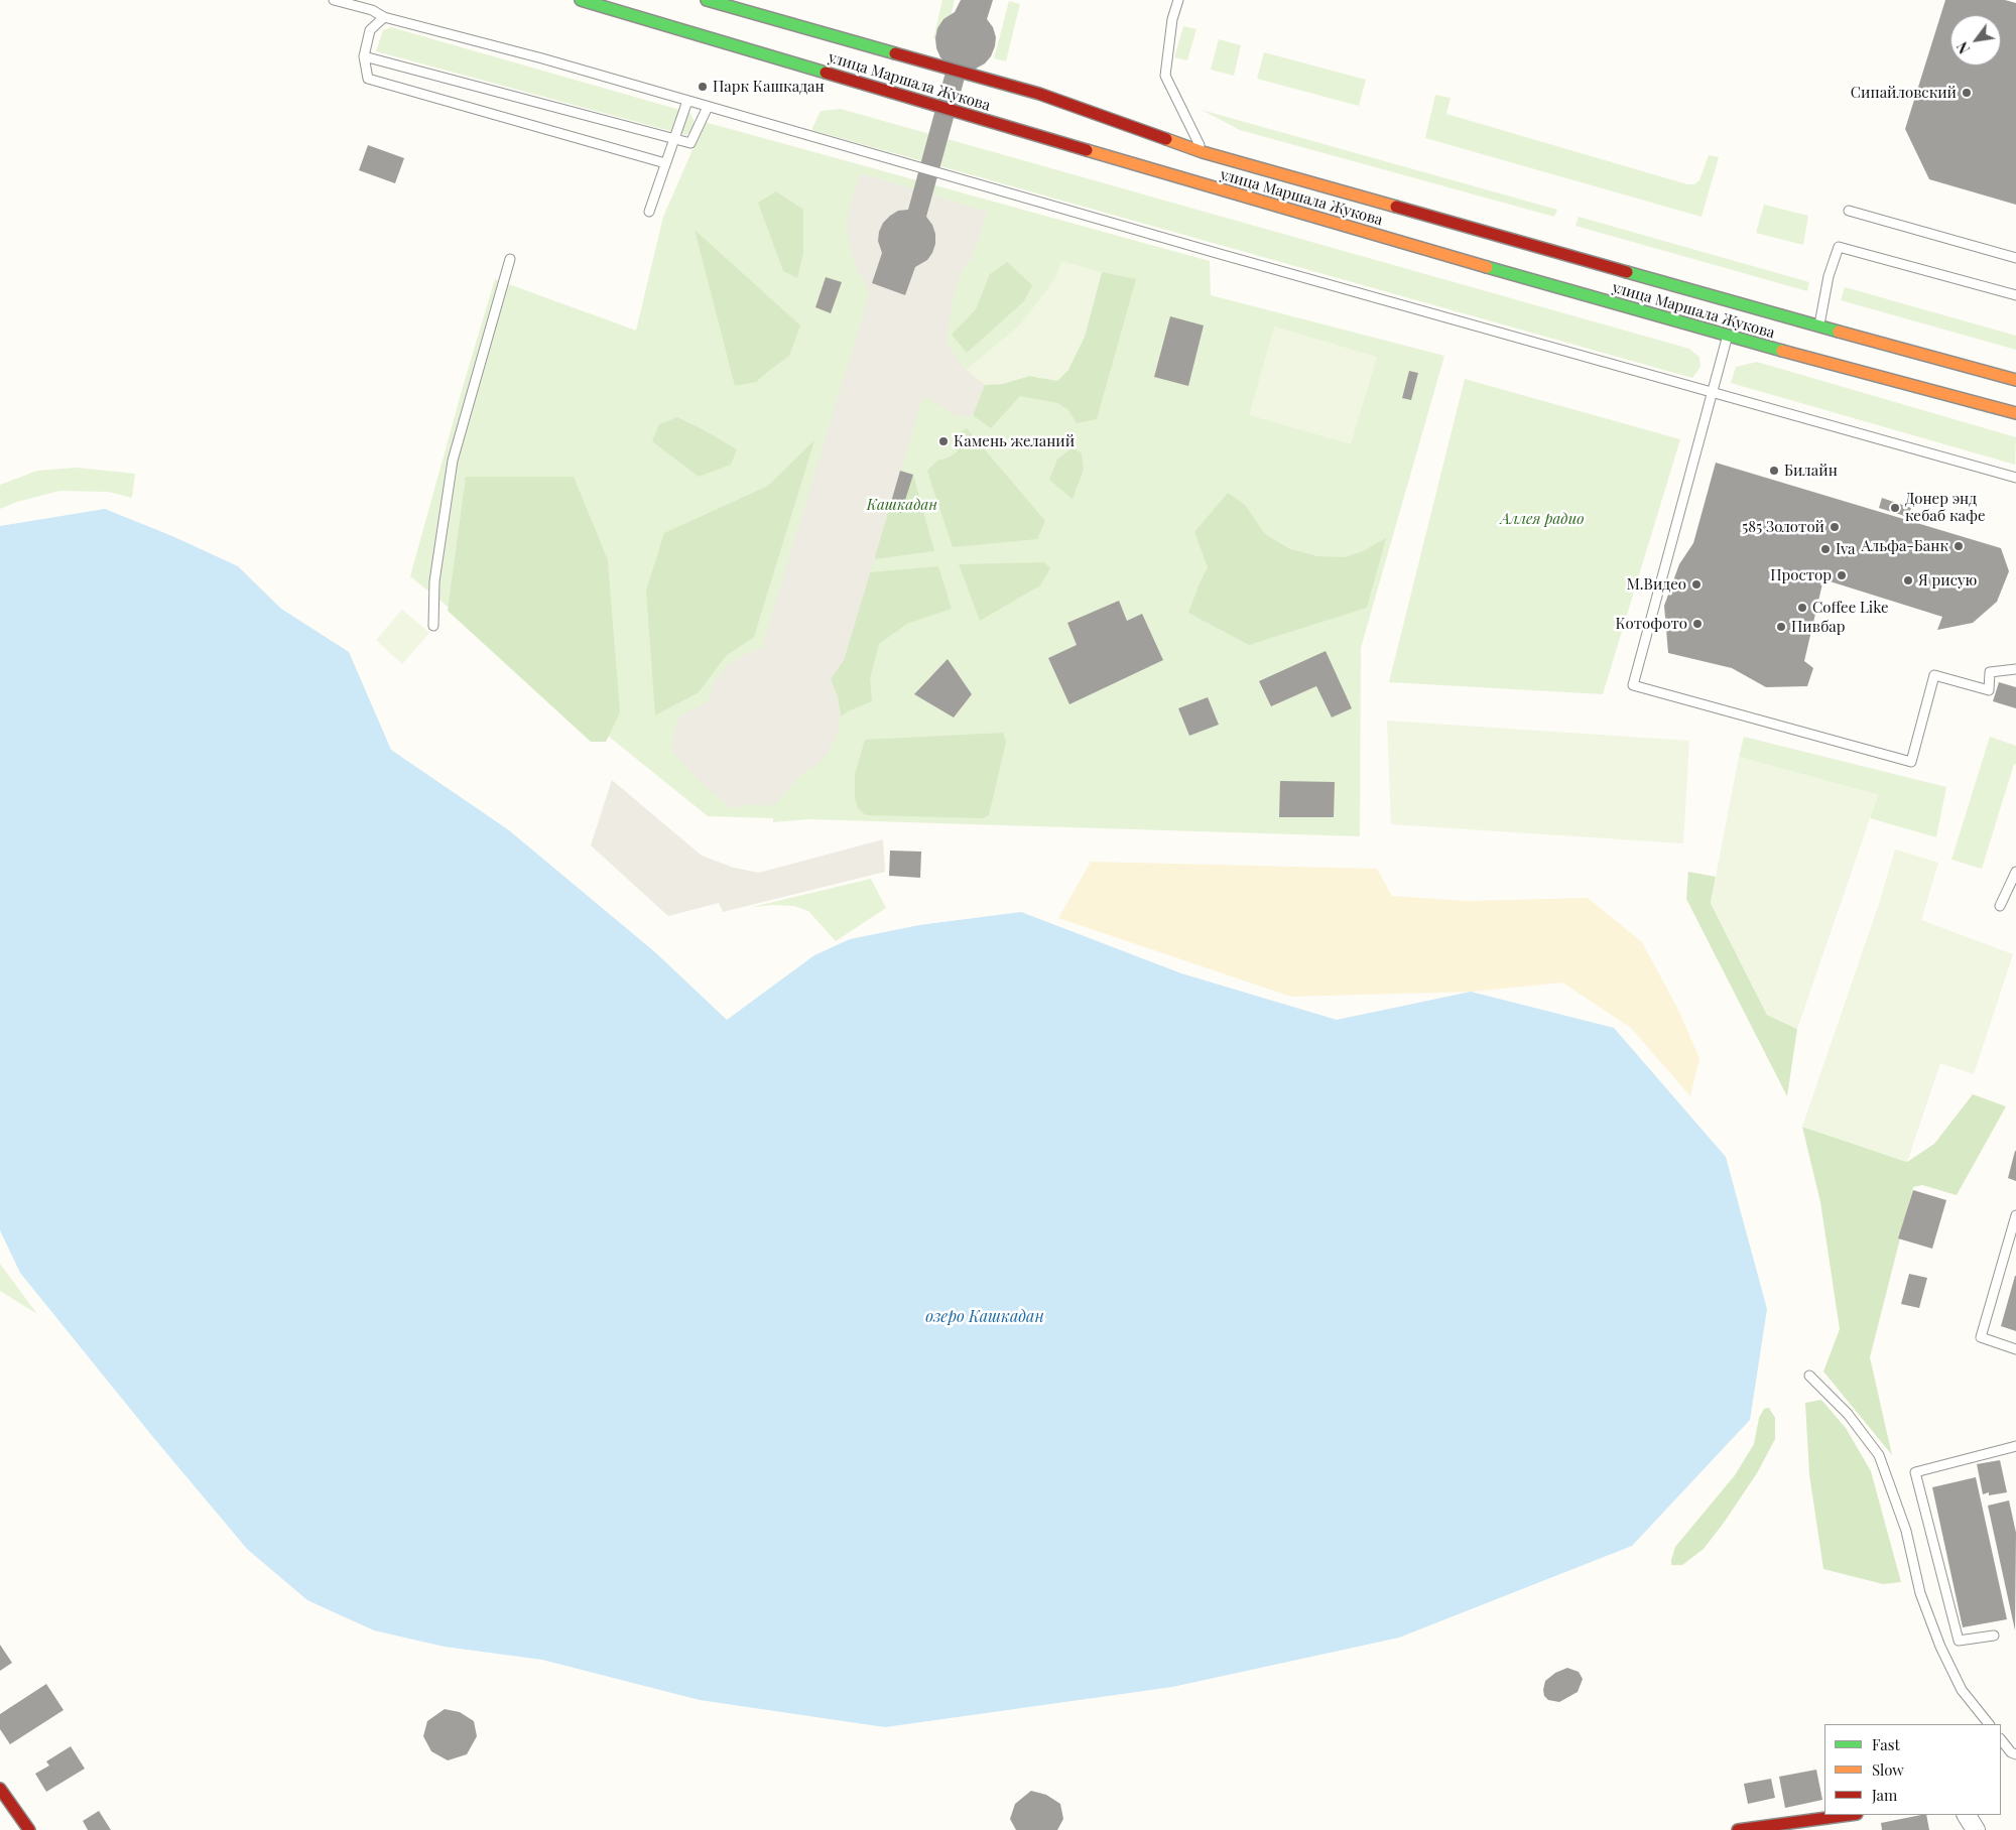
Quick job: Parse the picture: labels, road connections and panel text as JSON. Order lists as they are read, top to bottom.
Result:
{
  "streets": {
    "main road": ["улица Маршала Жукова"]
  },
  "water": ["озеро Кашкадан"],
  "parks": ["Кашкадан", "Аллея радио"],
  "places": [
    "Парк Кашкадан",
    "Сипайловский",
    "Камень желаний",
    "Билайн",
    "Донер энд кебаб кафе",
    "585 Золотой",
    "Альфа-Банк",
    "Iva",
    "Простор",
    "Я рисую",
    "М.Видео",
    "Coffee Like",
    "Котофото",
    "Пивбар"
  ],
  "legend": ["Fast", "Slow", "Jam"],
  "north": "bottom left"
}
